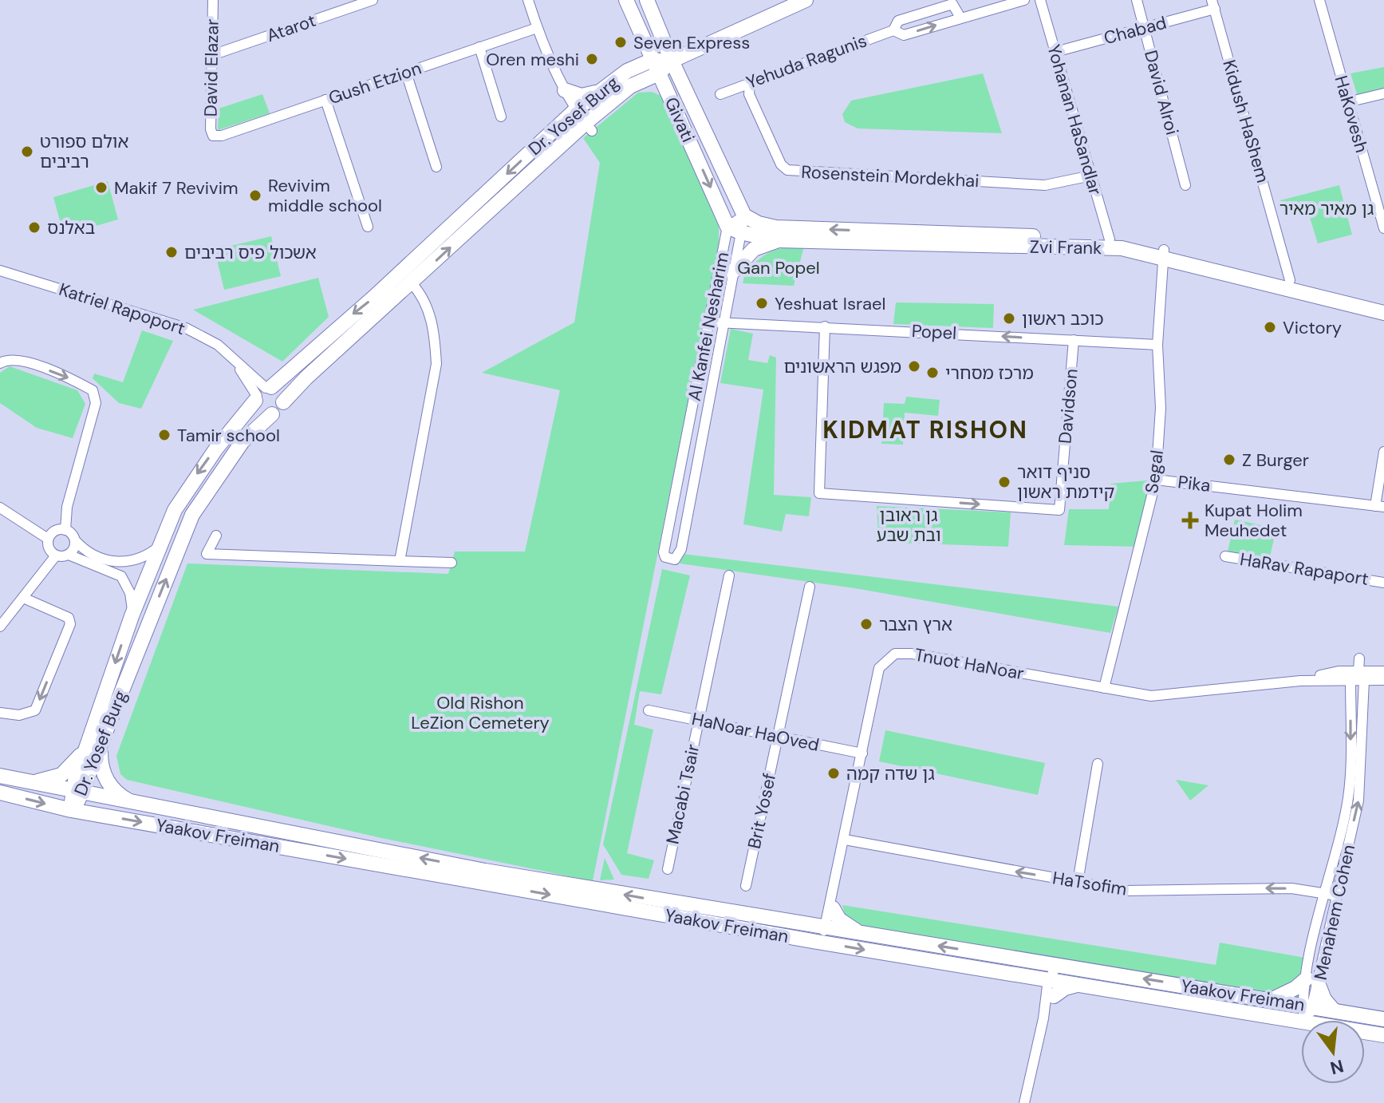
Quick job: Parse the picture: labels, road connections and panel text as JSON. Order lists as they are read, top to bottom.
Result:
{
  "streets": {
    "street": [
      "Atarot",
      "Chabad",
      "Yehuda Ragunis",
      "David Elazar",
      "Gush Etzion",
      "David Alroi",
      "HaKovesh",
      "Dr. Yosef Burg",
      "Givati",
      "Yohanan HaSandlar",
      "Kidush HaShem",
      "Rosenstein Mordekhai",
      "Zvi Frank",
      "Katriel Rapoport",
      "Al Kanfei Nesharim",
      "Popel",
      "Davidson",
      "Segal",
      "Pika",
      "HaRav Rapaport",
      "Tnuot HaNoar",
      "HaNoar HaOved",
      "Macabi Tsair",
      "Brit Yosef",
      "Yaakov Freiman",
      "HaTsofim",
      "Menahem Cohen"
    ]
  },
  "crossings": [
    ["Atarot", "David Elazar"],
    ["Chabad", "David Alroi"],
    ["Chabad", "Yohanan HaSandlar"],
    ["Chabad", "Kidush HaShem"],
    ["Yehuda Ragunis", "Rosenstein Mordekhai"],
    ["David Elazar", "Gush Etzion"],
    ["Dr. Yosef Burg", "Givati"],
    ["Dr. Yosef Burg", "Katriel Rapoport"],
    ["Dr. Yosef Burg", "Yaakov Freiman"],
    ["Givati", "Zvi Frank"],
    ["Givati", "Al Kanfei Nesharim"],
    ["Yohanan HaSandlar", "Rosenstein Mordekhai"],
    ["Yohanan HaSandlar", "Zvi Frank"],
    ["Kidush HaShem", "Zvi Frank"],
    ["Zvi Frank", "Al Kanfei Nesharim"],
    ["Zvi Frank", "Segal"],
    ["Al Kanfei Nesharim", "Popel"],
    ["Popel", "Davidson"],
    ["Popel", "Segal"],
    ["Segal", "Pika"],
    ["Segal", "Tnuot HaNoar"],
    ["Tnuot HaNoar", "HaNoar HaOved"],
    ["Tnuot HaNoar", "Yaakov Freiman"],
    ["Tnuot HaNoar", "HaTsofim"],
    ["Tnuot HaNoar", "Menahem Cohen"],
    ["HaNoar HaOved", "Macabi Tsair"],
    ["HaNoar HaOved", "Brit Yosef"],
    ["Yaakov Freiman", "Menahem Cohen"],
    ["HaTsofim", "Menahem Cohen"]
  ],
  "one_way": ["Popel", "HaTsofim"],
  "districts": ["KIDMAT RISHON"],
  "parks": [
    "גן מאיר מאיר",
    "Gan Popel",
    "גן ראובן ובת שבע",
    "Old Rishon LeZion Cemetery"
  ],
  "places": {
    "other": [
      "Seven Express",
      "Oren meshi",
      "אולם ספורט רביבים",
      "Makif 7 Revivim",
      "Revivim middle school",
      "באלנס",
      "אשכול פיס רביבים",
      "Yeshuat Israel",
      "כוכב ראשון",
      "Victory",
      "מפגש הראשונים",
      "מרכז מסחרי",
      "Tamir school",
      "Z Burger",
      "סניף דואר קידמת ראשון",
      "ארץ הצבר",
      "גן שדה קמה"
    ],
    "health": ["Kupat Holim Meuhedet"]
  },
  "north": "bottom"
}
